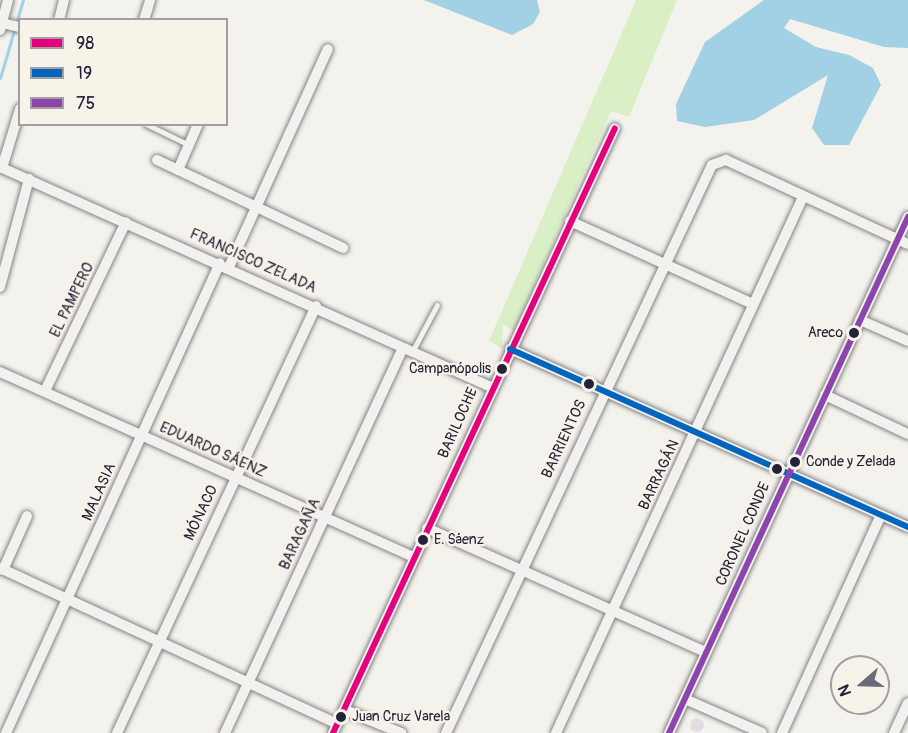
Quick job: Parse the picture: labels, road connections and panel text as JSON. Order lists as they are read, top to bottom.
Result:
{
  "streets": {
    "street": [
      "FRANCISCO ZELADA",
      "EL PAMPERO",
      "BARILOCHE",
      "BARRIENTOS",
      "EDUARDO SÁENZ",
      "BARRAGÁN",
      "MALASIA",
      "MÓNACO",
      "BARAGAÑA",
      "CORONEL CONDE"
    ]
  },
  "crossings": [
    ["FRANCISCO ZELADA", "EL PAMPERO"],
    ["FRANCISCO ZELADA", "BARILOCHE"],
    ["FRANCISCO ZELADA", "MALASIA"],
    ["FRANCISCO ZELADA", "MÓNACO"],
    ["FRANCISCO ZELADA", "BARAGAÑA"],
    ["EL PAMPERO", "EDUARDO SÁENZ"],
    ["BARILOCHE", "EDUARDO SÁENZ"],
    ["BARRIENTOS", "BARRAGÁN"],
    ["EDUARDO SÁENZ", "MALASIA"],
    ["EDUARDO SÁENZ", "MÓNACO"],
    ["EDUARDO SÁENZ", "BARAGAÑA"]
  ],
  "places": [
    "Areco",
    "Campanópolis",
    "Conde y Zelada",
    "E. Sáenz",
    "Juan Cruz Varela"
  ],
  "lines": ["transit line 98", "transit line 75", "transit line 19"],
  "legend": ["98", "19", "75"],
  "north": "left"
}
